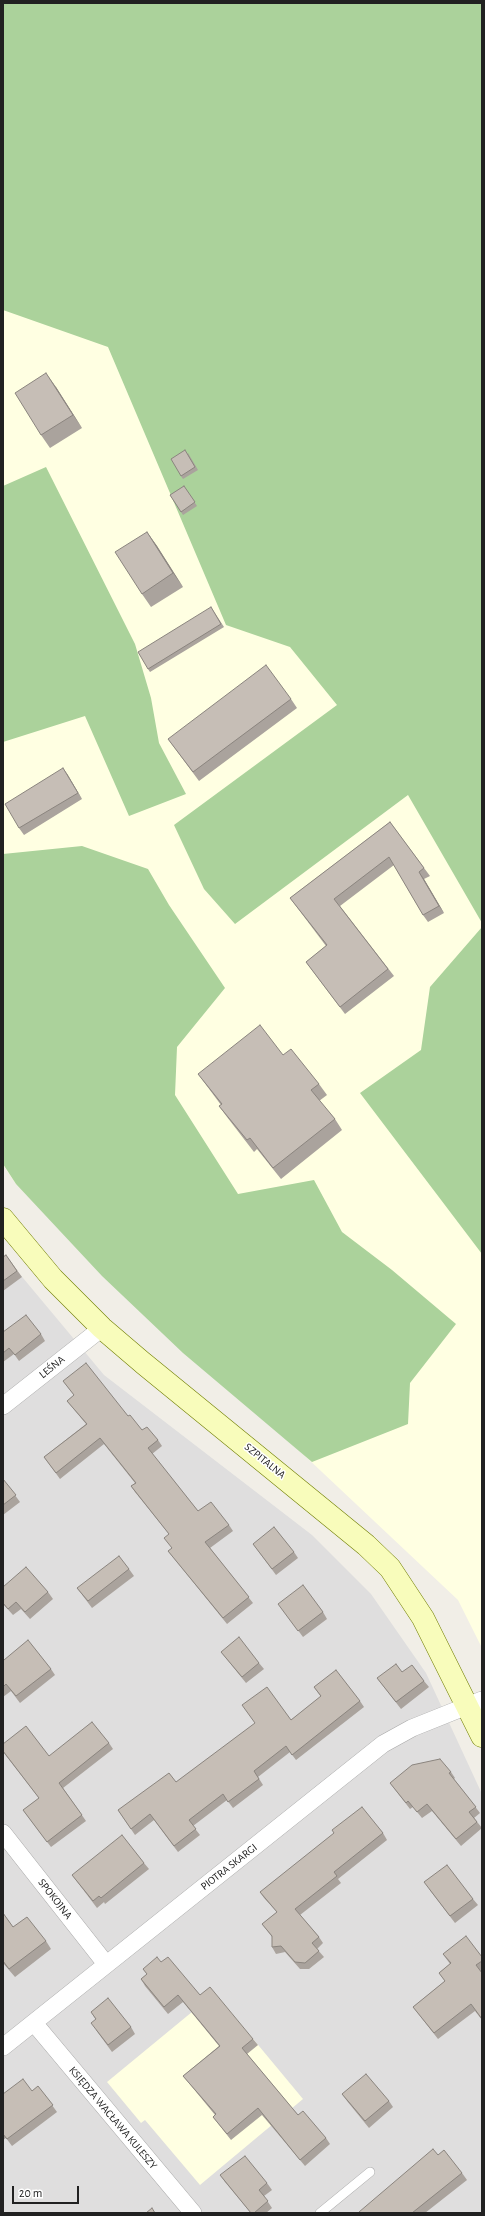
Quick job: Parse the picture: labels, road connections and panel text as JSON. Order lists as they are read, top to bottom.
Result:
{
  "streets": {
    "street": [
      "LEŚNA",
      "SZPITALNA",
      "PIOTRA SKARGI",
      "SPOKOJNA",
      "KSIĘDZA WACŁAWA KULESZY"
    ]
  },
  "crossings": [
    ["LEŚNA", "SZPITALNA"],
    ["SZPITALNA", "PIOTRA SKARGI"],
    ["PIOTRA SKARGI", "SPOKOJNA"],
    ["PIOTRA SKARGI", "KSIĘDZA WACŁAWA KULESZY"]
  ],
  "scale_bar": "20 m"
}
